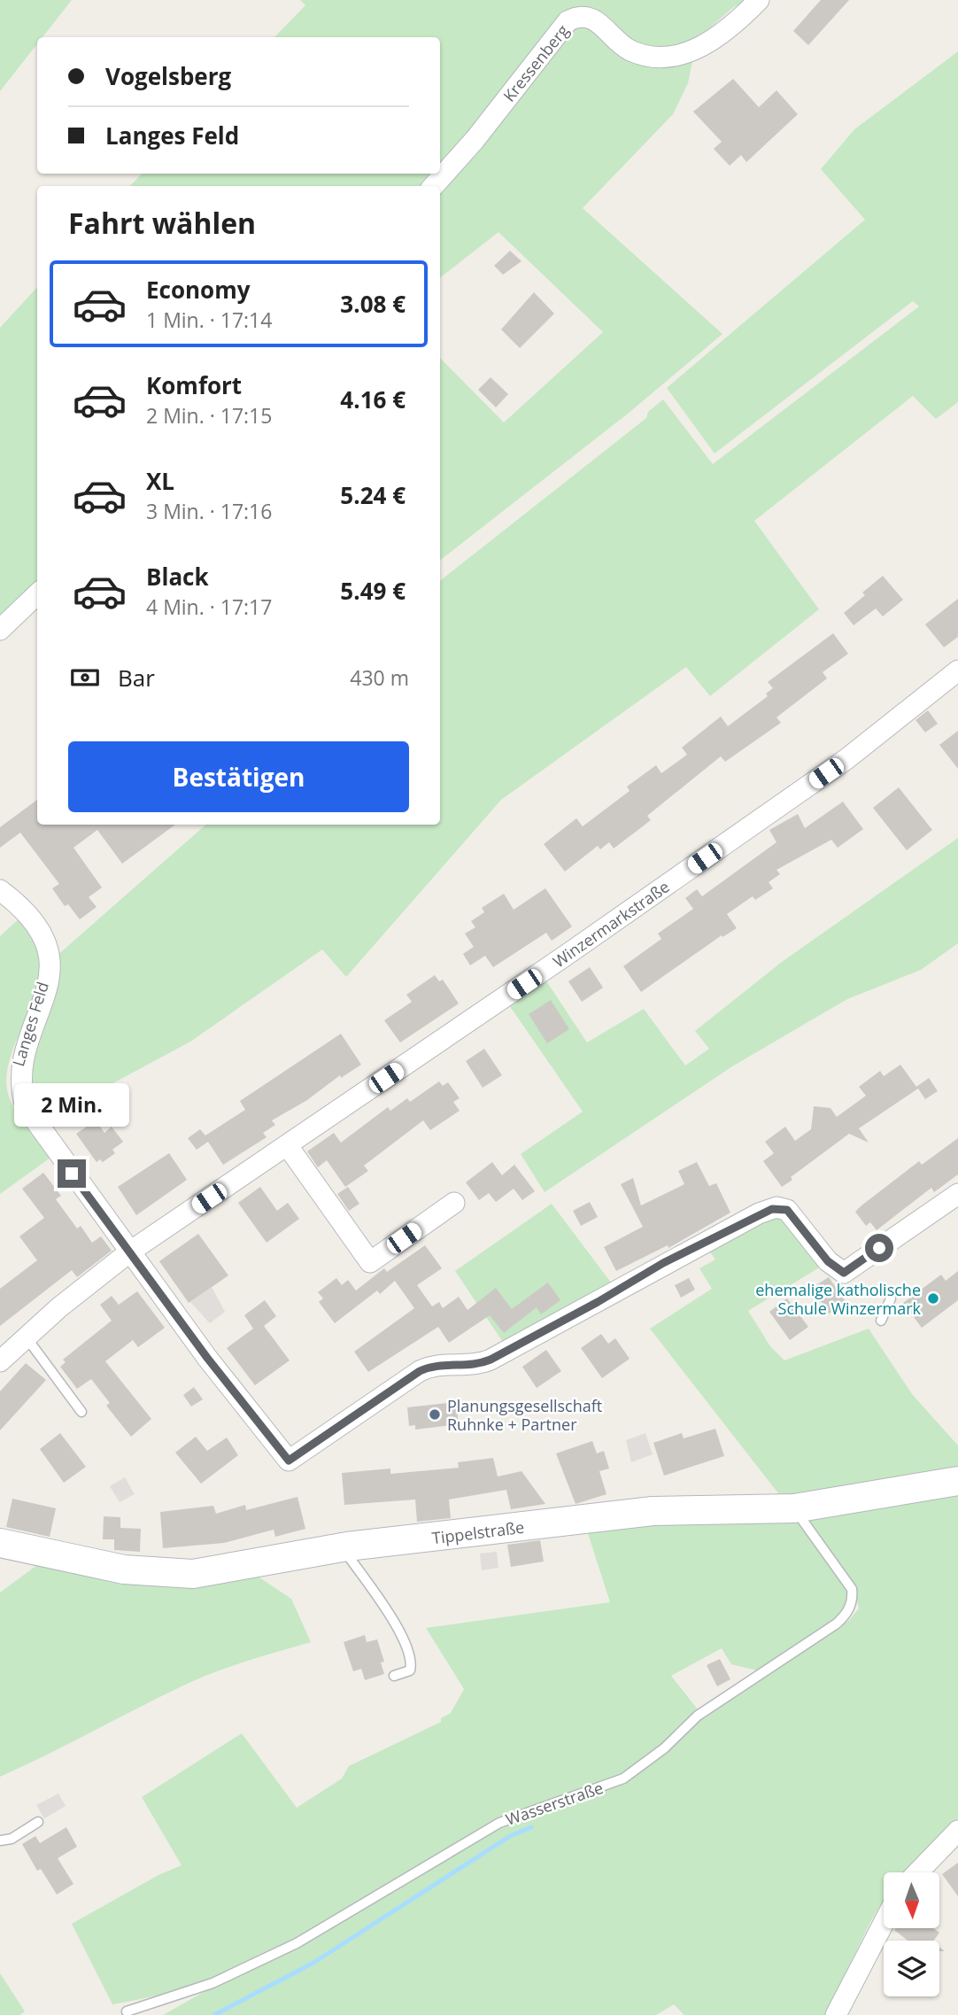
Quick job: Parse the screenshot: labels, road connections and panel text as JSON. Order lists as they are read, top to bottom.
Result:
{
  "streets": {
    "street": [
      "Kressenberg",
      "Winzermarkstraße",
      "Langes Feld",
      "Tippelstraße"
    ],
    "lane": ["Wasserstraße"]
  },
  "crossings": [
    ["Winzermarkstraße", "Langes Feld"],
    ["Tippelstraße", "Wasserstraße"]
  ],
  "places": ["ehemalige katholische Schule Winzermark", "Planungsgesellschaft Ruhnke + Partner"],
  "north": "bottom",
  "page": {
    "banner": ["Vogelsberg", "Langes Feld"],
    "heading": "Fahrt wählen",
    "list": [
      {
        "name": "Economy",
        "note": "1 Min. · 17:14",
        "value": "3.08 €"
      },
      {
        "name": "Komfort",
        "note": "2 Min. · 17:15",
        "value": "4.16 €"
      },
      {
        "name": "XL",
        "note": "3 Min. · 17:16",
        "value": "5.24 €"
      },
      {
        "name": "Black",
        "note": "4 Min. · 17:17",
        "value": "5.49 €"
      }
    ],
    "pay": ["Bar", "430 m"],
    "buttons": "Bestätigen",
    "bubble": "2 Min."
  }
}
